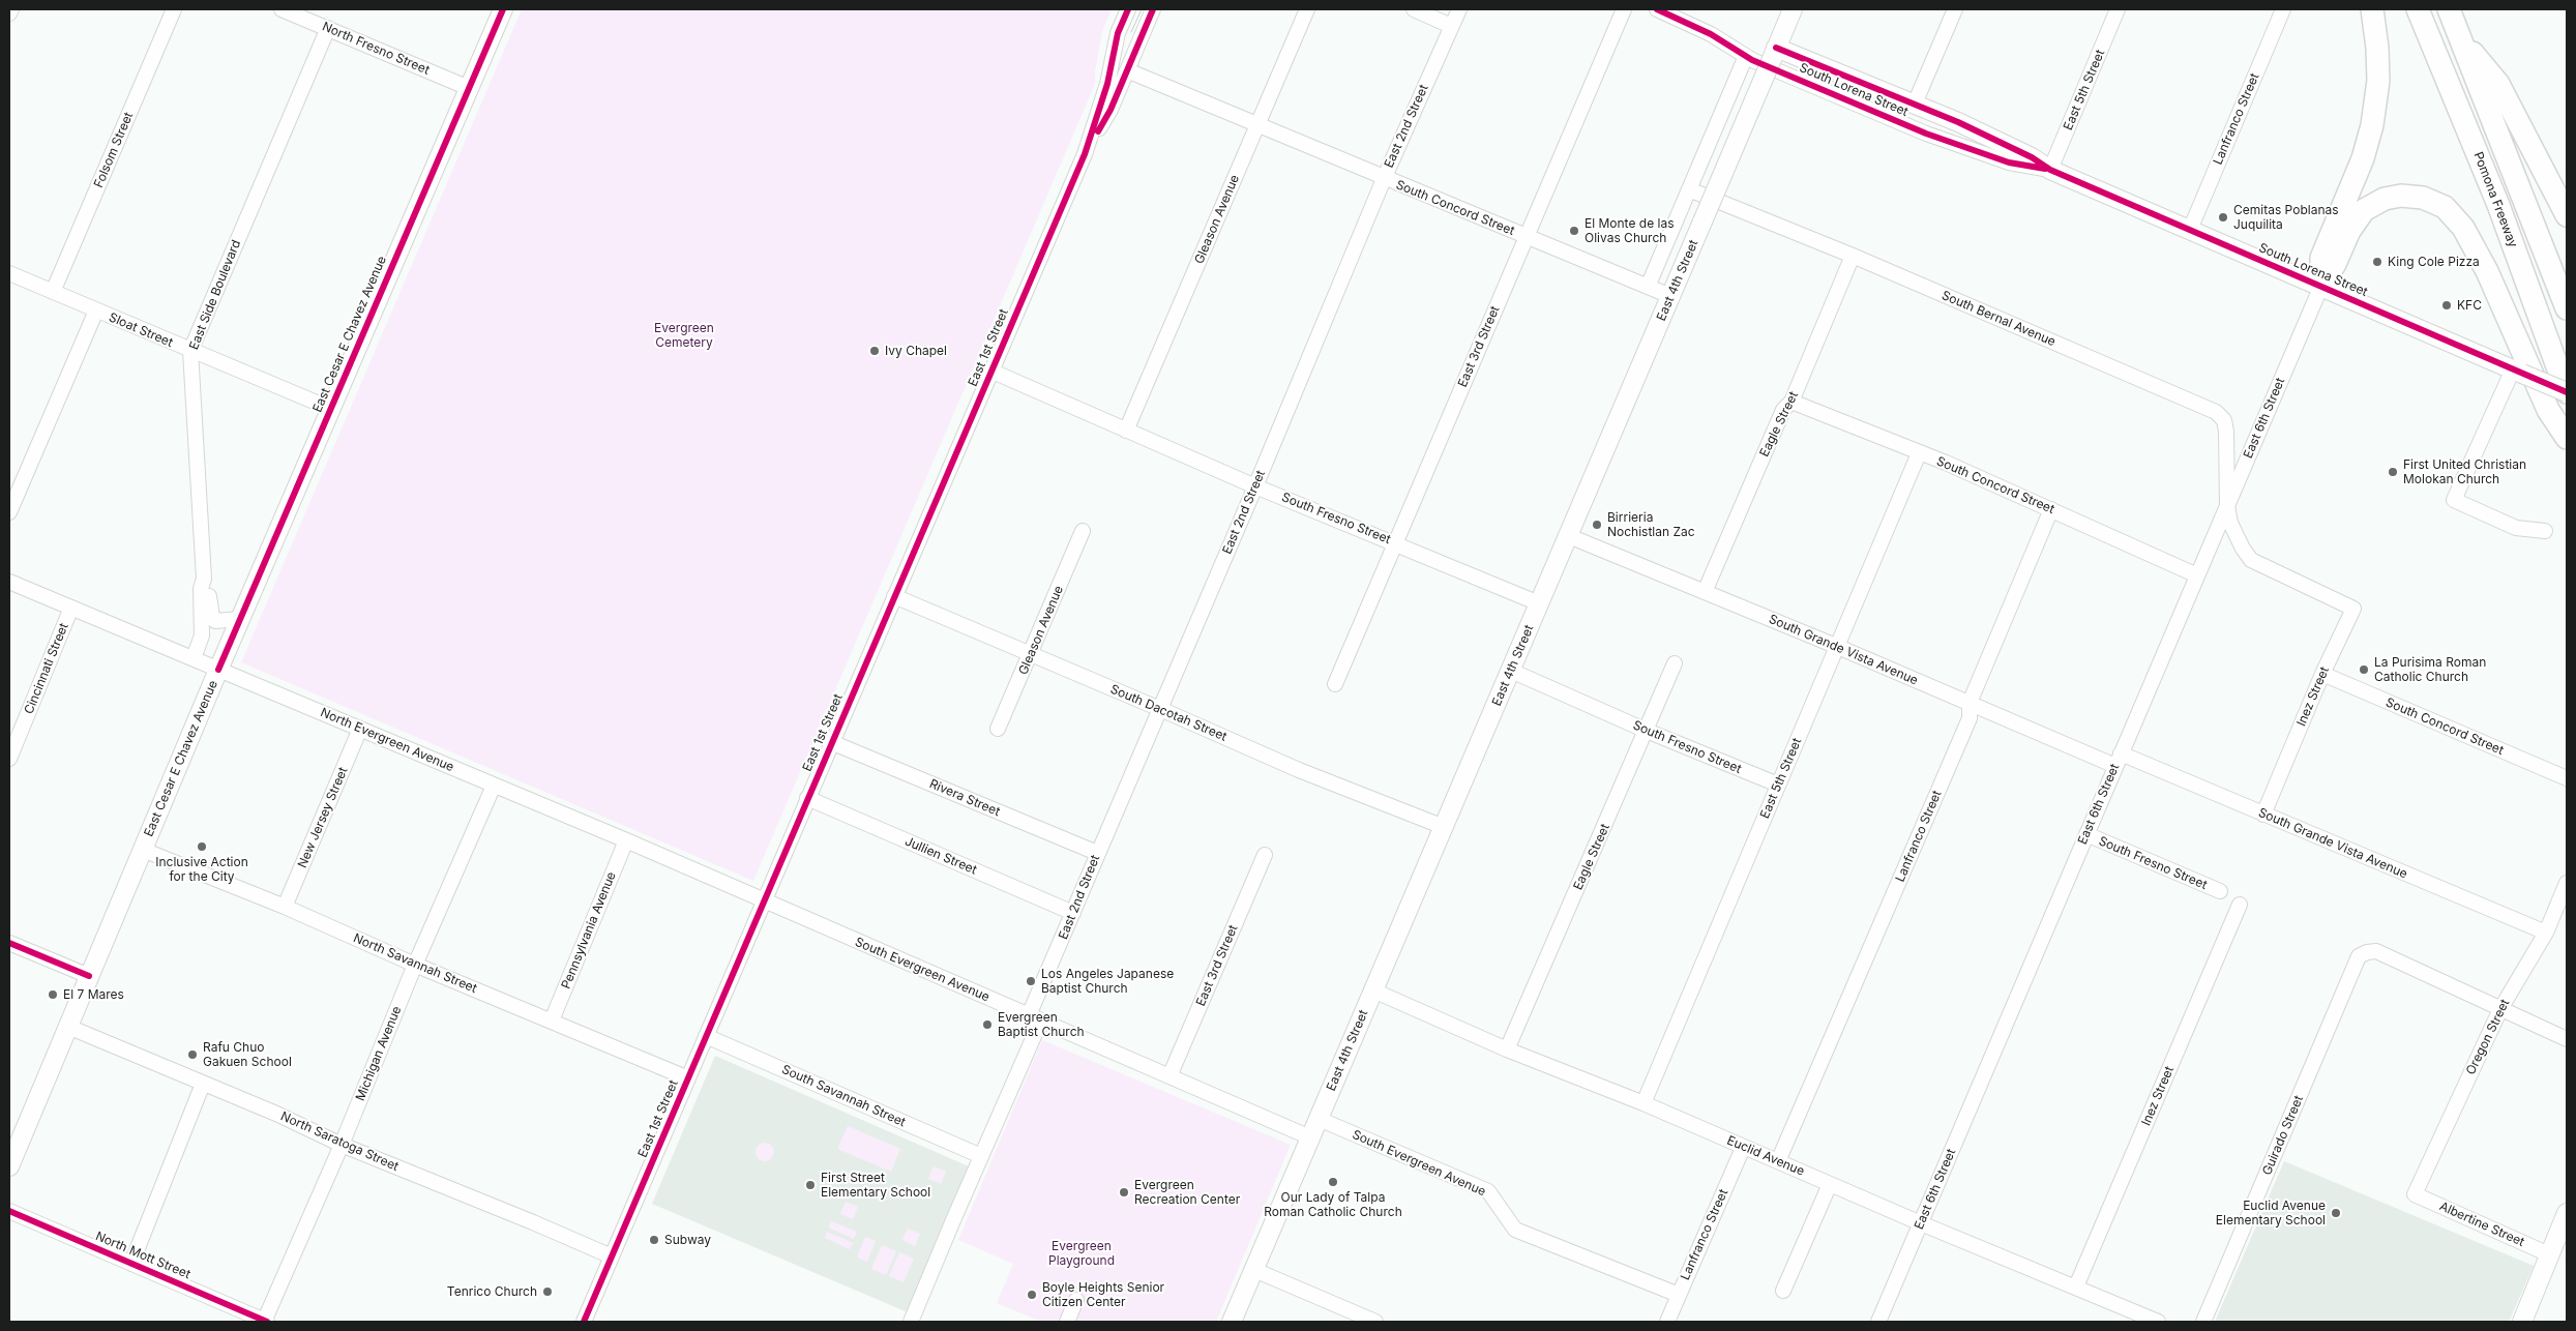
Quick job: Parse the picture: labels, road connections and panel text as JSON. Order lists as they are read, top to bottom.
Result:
{
  "streets": {
    "highway": ["Pomona Freeway"],
    "main road": ["South Lorena Street", "East 4th Street", "East Cesar E Chavez Avenue"],
    "street": [
      "North Fresno Street",
      "East 5th Street",
      "Lanfranco Street",
      "East 2nd Street",
      "Folsom Street",
      "South Concord Street",
      "Gleason Avenue",
      "East Side Boulevard",
      "South Bernal Avenue",
      "Sloat Street",
      "East 3rd Street",
      "East 1st Street",
      "East 6th Street",
      "Eagle Street",
      "South Fresno Street",
      "South Grande Vista Avenue",
      "Cincinnati Street",
      "Inez Street",
      "South Dacotah Street",
      "North Evergreen Avenue",
      "Rivera Street",
      "New Jersey Street",
      "Jullien Street",
      "Pennsylvania Avenue",
      "North Savannah Street",
      "South Evergreen Avenue",
      "Oregon Street",
      "Michigan Avenue",
      "South Savannah Street",
      "Guirado Street",
      "North Saratoga Street",
      "Euclid Avenue",
      "Albertine Street",
      "North Mott Street"
    ]
  },
  "crossings": [
    ["North Fresno Street", "East Side Boulevard"],
    ["North Fresno Street", "East Cesar E Chavez Avenue"],
    ["South Lorena Street", "East 5th Street"],
    ["South Lorena Street", "Lanfranco Street"],
    ["South Lorena Street", "Pomona Freeway"],
    ["South Lorena Street", "East 4th Street"],
    ["South Lorena Street", "East 6th Street"],
    ["East 5th Street", "South Concord Street"],
    ["East 5th Street", "South Fresno Street"],
    ["East 5th Street", "South Grande Vista Avenue"],
    ["East 5th Street", "Euclid Avenue"],
    ["Lanfranco Street", "South Concord Street"],
    ["Lanfranco Street", "South Grande Vista Avenue"],
    ["Lanfranco Street", "South Evergreen Avenue"],
    ["Lanfranco Street", "Euclid Avenue"],
    ["East 2nd Street", "South Concord Street"],
    ["East 2nd Street", "South Fresno Street"],
    ["East 2nd Street", "South Dacotah Street"],
    ["East 2nd Street", "Rivera Street"],
    ["East 2nd Street", "Jullien Street"],
    ["East 2nd Street", "South Evergreen Avenue"],
    ["East 2nd Street", "South Savannah Street"],
    ["Folsom Street", "Sloat Street"],
    ["South Concord Street", "Gleason Avenue"],
    ["South Concord Street", "East 4th Street"],
    ["South Concord Street", "East 3rd Street"],
    ["South Concord Street", "East 1st Street"],
    ["South Concord Street", "East 6th Street"],
    ["South Concord Street", "Eagle Street"],
    ["South Concord Street", "Inez Street"],
    ["Gleason Avenue", "South Fresno Street"],
    ["Gleason Avenue", "South Dacotah Street"],
    ["East 4th Street", "South Bernal Avenue"],
    ["East 4th Street", "South Fresno Street"],
    ["East 4th Street", "South Grande Vista Avenue"],
    ["East 4th Street", "South Dacotah Street"],
    ["East 4th Street", "South Evergreen Avenue"],
    ["East 4th Street", "Euclid Avenue"],
    ["East Side Boulevard", "Sloat Street"],
    ["East Side Boulevard", "East Cesar E Chavez Avenue"],
    ["East Side Boulevard", "North Evergreen Avenue"],
    ["South Bernal Avenue", "East 6th Street"],
    ["South Bernal Avenue", "Eagle Street"],
    ["Sloat Street", "East Cesar E Chavez Avenue"],
    ["East Cesar E Chavez Avenue", "North Evergreen Avenue"],
    ["East Cesar E Chavez Avenue", "North Savannah Street"],
    ["East Cesar E Chavez Avenue", "North Saratoga Street"],
    ["East 3rd Street", "South Fresno Street"],
    ["East 3rd Street", "South Evergreen Avenue"],
    ["East 1st Street", "South Fresno Street"],
    ["East 1st Street", "South Dacotah Street"],
    ["East 1st Street", "North Evergreen Avenue"],
    ["East 1st Street", "Rivera Street"],
    ["East 1st Street", "Jullien Street"],
    ["East 1st Street", "North Savannah Street"],
    ["East 1st Street", "South Evergreen Avenue"],
    ["East 1st Street", "South Savannah Street"],
    ["East 1st Street", "North Saratoga Street"],
    ["East 6th Street", "South Fresno Street"],
    ["East 6th Street", "South Grande Vista Avenue"],
    ["East 6th Street", "Inez Street"],
    ["East 6th Street", "Euclid Avenue"],
    ["Eagle Street", "South Fresno Street"],
    ["Eagle Street", "South Grande Vista Avenue"],
    ["Eagle Street", "Euclid Avenue"],
    ["South Grande Vista Avenue", "Inez Street"],
    ["South Grande Vista Avenue", "Oregon Street"],
    ["Cincinnati Street", "North Evergreen Avenue"],
    ["Inez Street", "Euclid Avenue"],
    ["North Evergreen Avenue", "New Jersey Street"],
    ["North Evergreen Avenue", "Pennsylvania Avenue"],
    ["North Evergreen Avenue", "South Evergreen Avenue"],
    ["North Evergreen Avenue", "Michigan Avenue"],
    ["New Jersey Street", "North Savannah Street"],
    ["Pennsylvania Avenue", "North Savannah Street"],
    ["North Savannah Street", "Michigan Avenue"],
    ["Oregon Street", "Guirado Street"],
    ["Oregon Street", "Albertine Street"],
    ["Michigan Avenue", "North Saratoga Street"],
    ["Michigan Avenue", "North Mott Street"]
  ],
  "parks": ["Evergreen Cemetery", "Evergreen Playground"],
  "places": [
    "Cemitas Poblanas Juquilita",
    "El Monte de las Olivas Church",
    "King Cole Pizza",
    "KFC",
    "Ivy Chapel",
    "First United Christian Molokan Church",
    "Birrieria Nochistlan Zac",
    "La Purisima Roman Catholic Church",
    "Inclusive Action for the City",
    "Los Angeles Japanese Baptist Church",
    "El 7 Mares",
    "Evergreen Baptist Church",
    "Rafu Chuo Gakuen School",
    "Our Lady of Talpa Roman Catholic Church",
    "First Street Elementary School",
    "Evergreen Recreation Center",
    "Euclid Avenue Elementary School",
    "Subway",
    "Tenrico Church",
    "Boyle Heights Senior Citizen Center"
  ]
}
